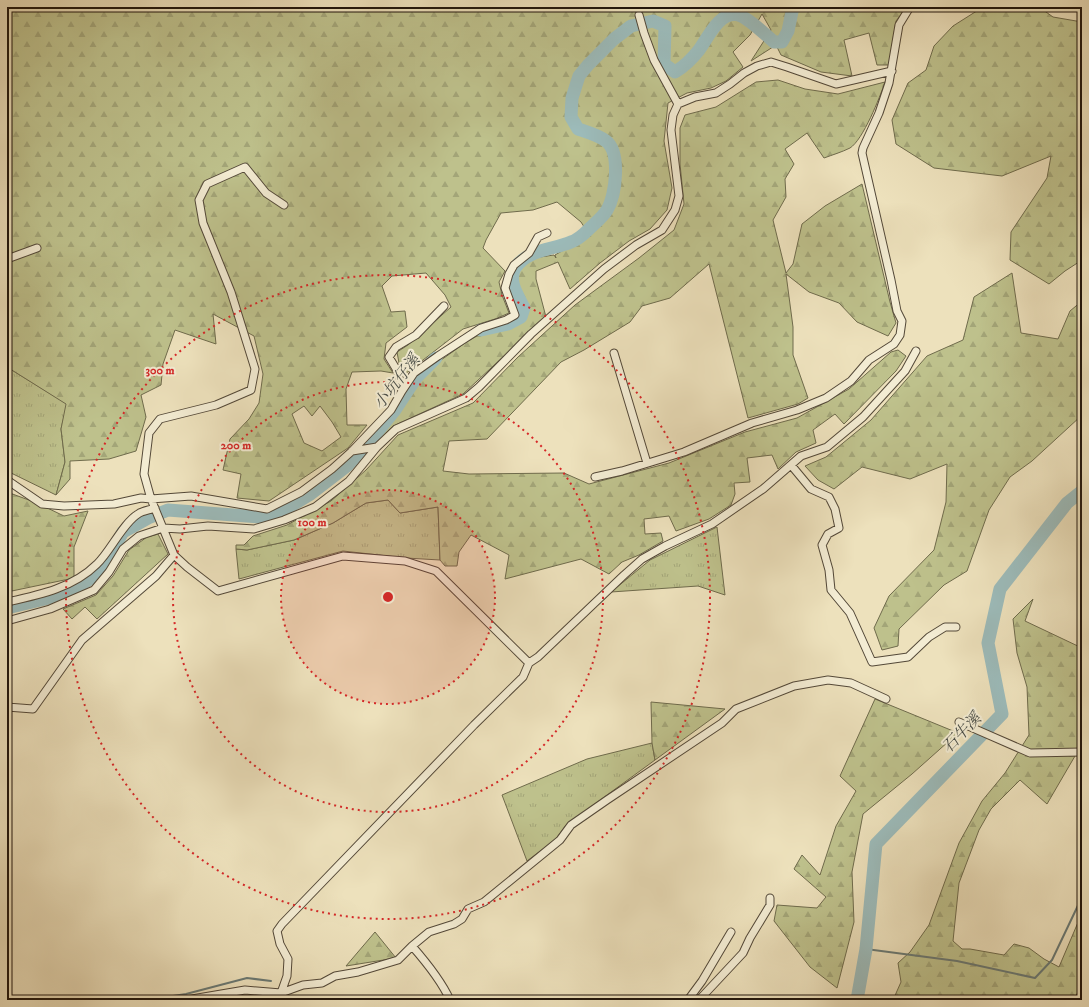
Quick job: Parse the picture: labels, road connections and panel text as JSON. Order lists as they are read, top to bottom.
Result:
{
  "water": ["小坑仔溪", "石牛溪"],
  "rings": ["300 m", "200 m", "100 m"]
}
